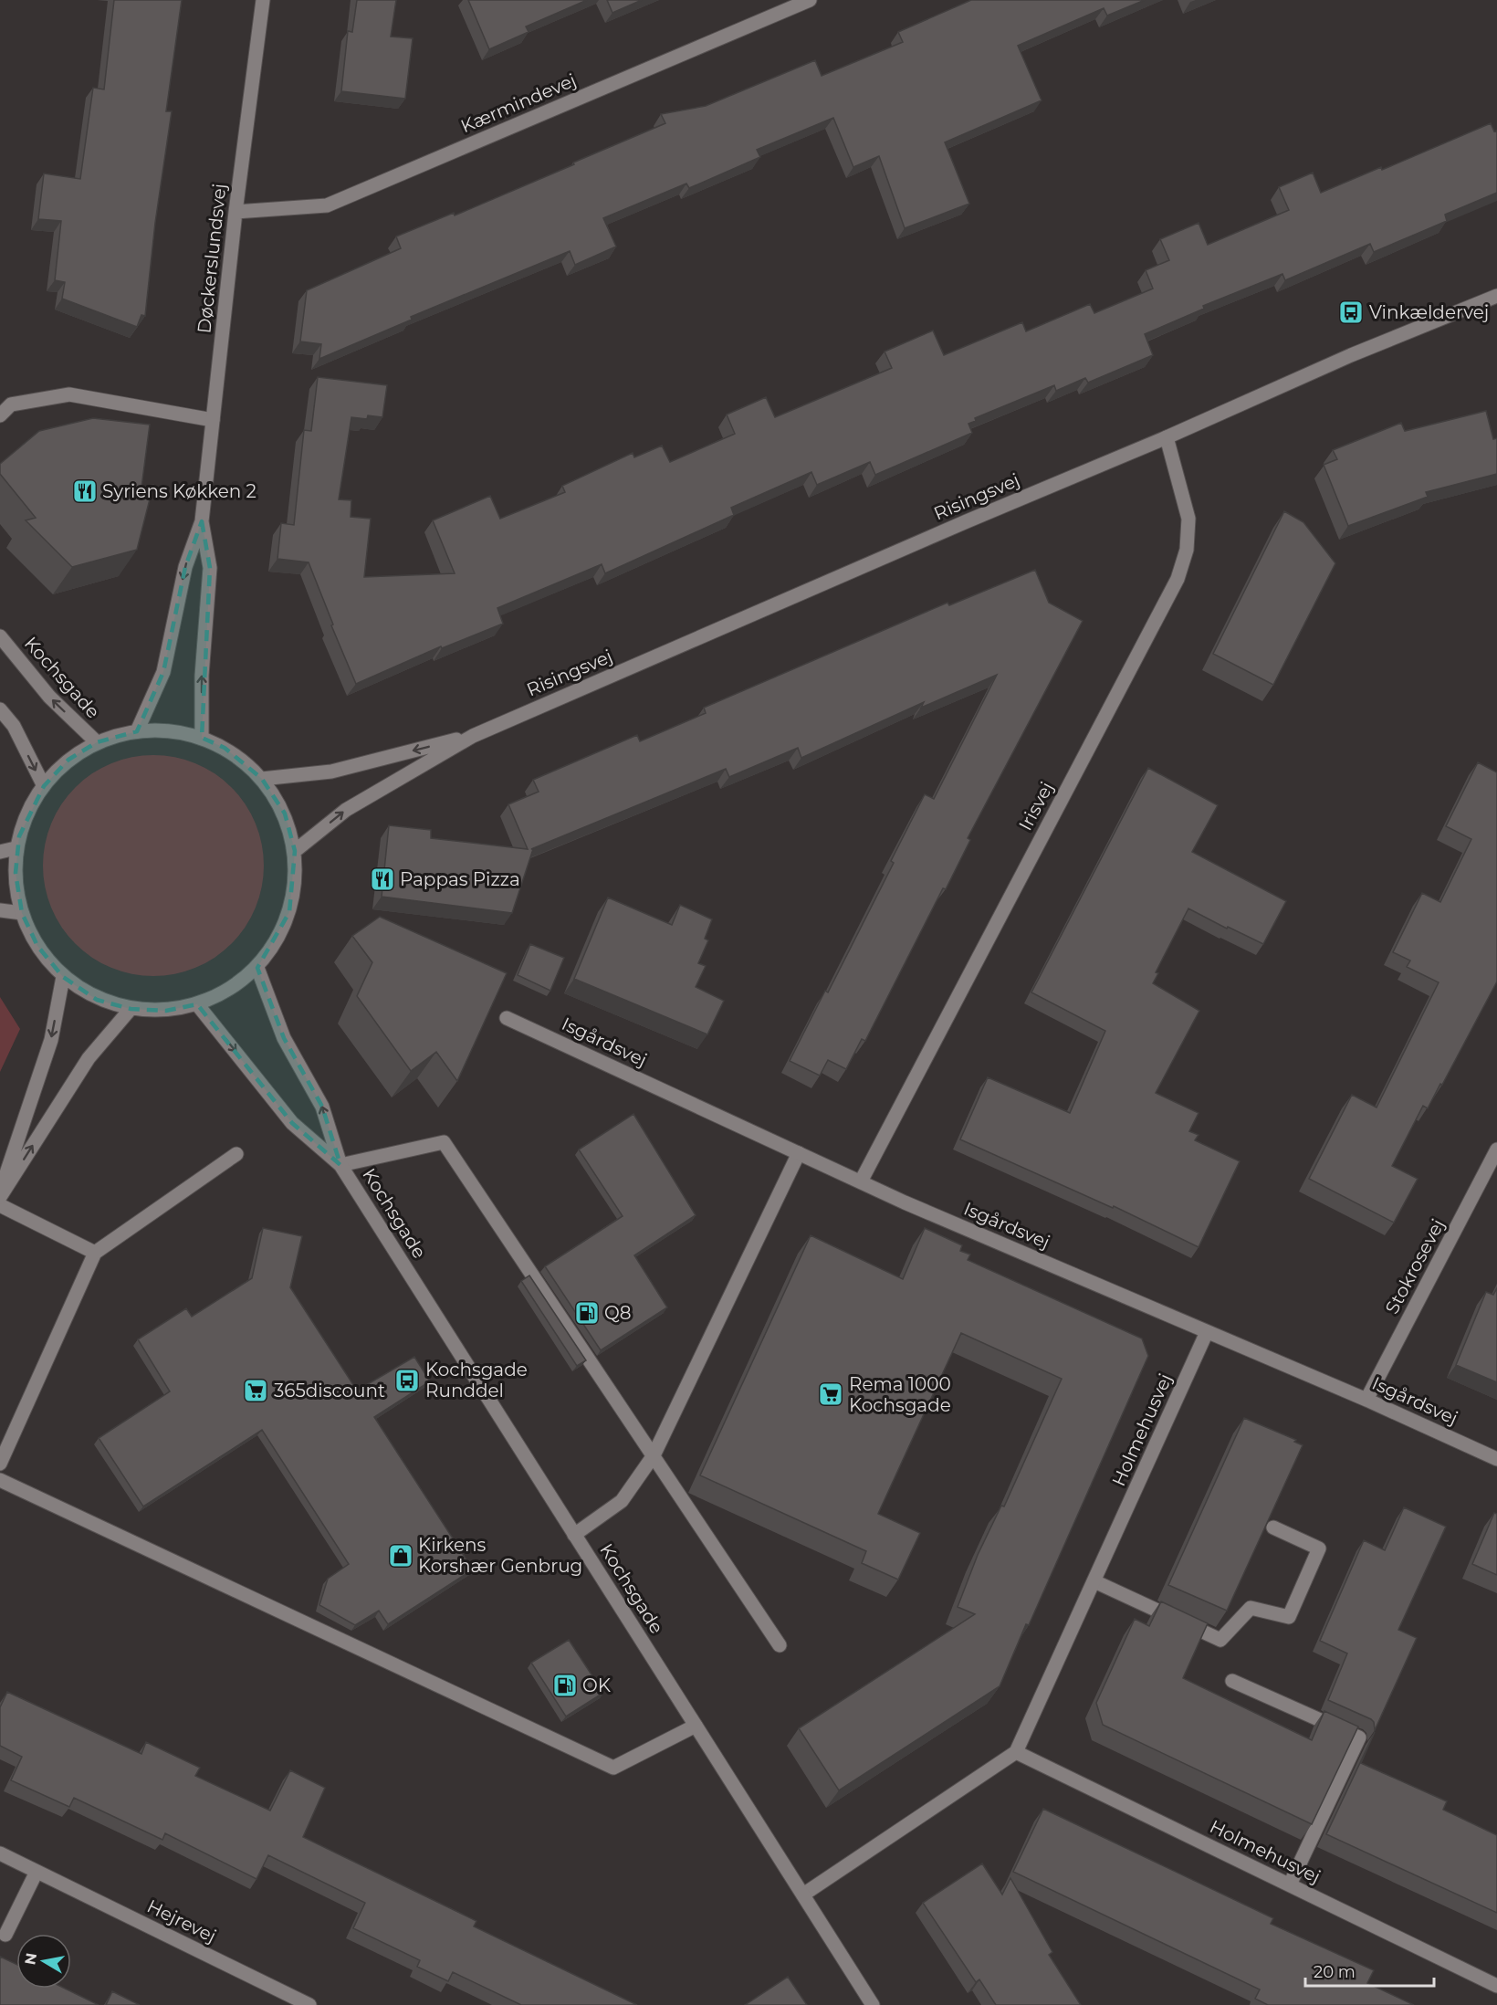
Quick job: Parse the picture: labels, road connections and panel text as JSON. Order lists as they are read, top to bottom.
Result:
{
  "streets": {
    "street": [
      "Kærmindevej",
      "Døckerslundsvej",
      "Risingsvej",
      "Kochsgade",
      "Irisvej",
      "Isgårdsvej",
      "Stokrosevej",
      "Holmehusvej",
      "Hejrevej"
    ]
  },
  "crossings": [
    ["Kærmindevej", "Døckerslundsvej"],
    ["Risingsvej", "Irisvej"],
    ["Irisvej", "Isgårdsvej"],
    ["Isgårdsvej", "Stokrosevej"],
    ["Isgårdsvej", "Holmehusvej"]
  ],
  "places": {
    "bus stop": ["Vinkældervej", "Kochsgade Runddel"],
    "restaurant": ["Syriens Køkken 2", "Pappas Pizza"],
    "fuel station": ["Q8", "OK"],
    "supermarket": ["365discount", "Rema 1000 Kochsgade"],
    "shop": ["Kirkens Korshær Genbrug"]
  },
  "scale_bar": "20 m",
  "north": "left"
}
